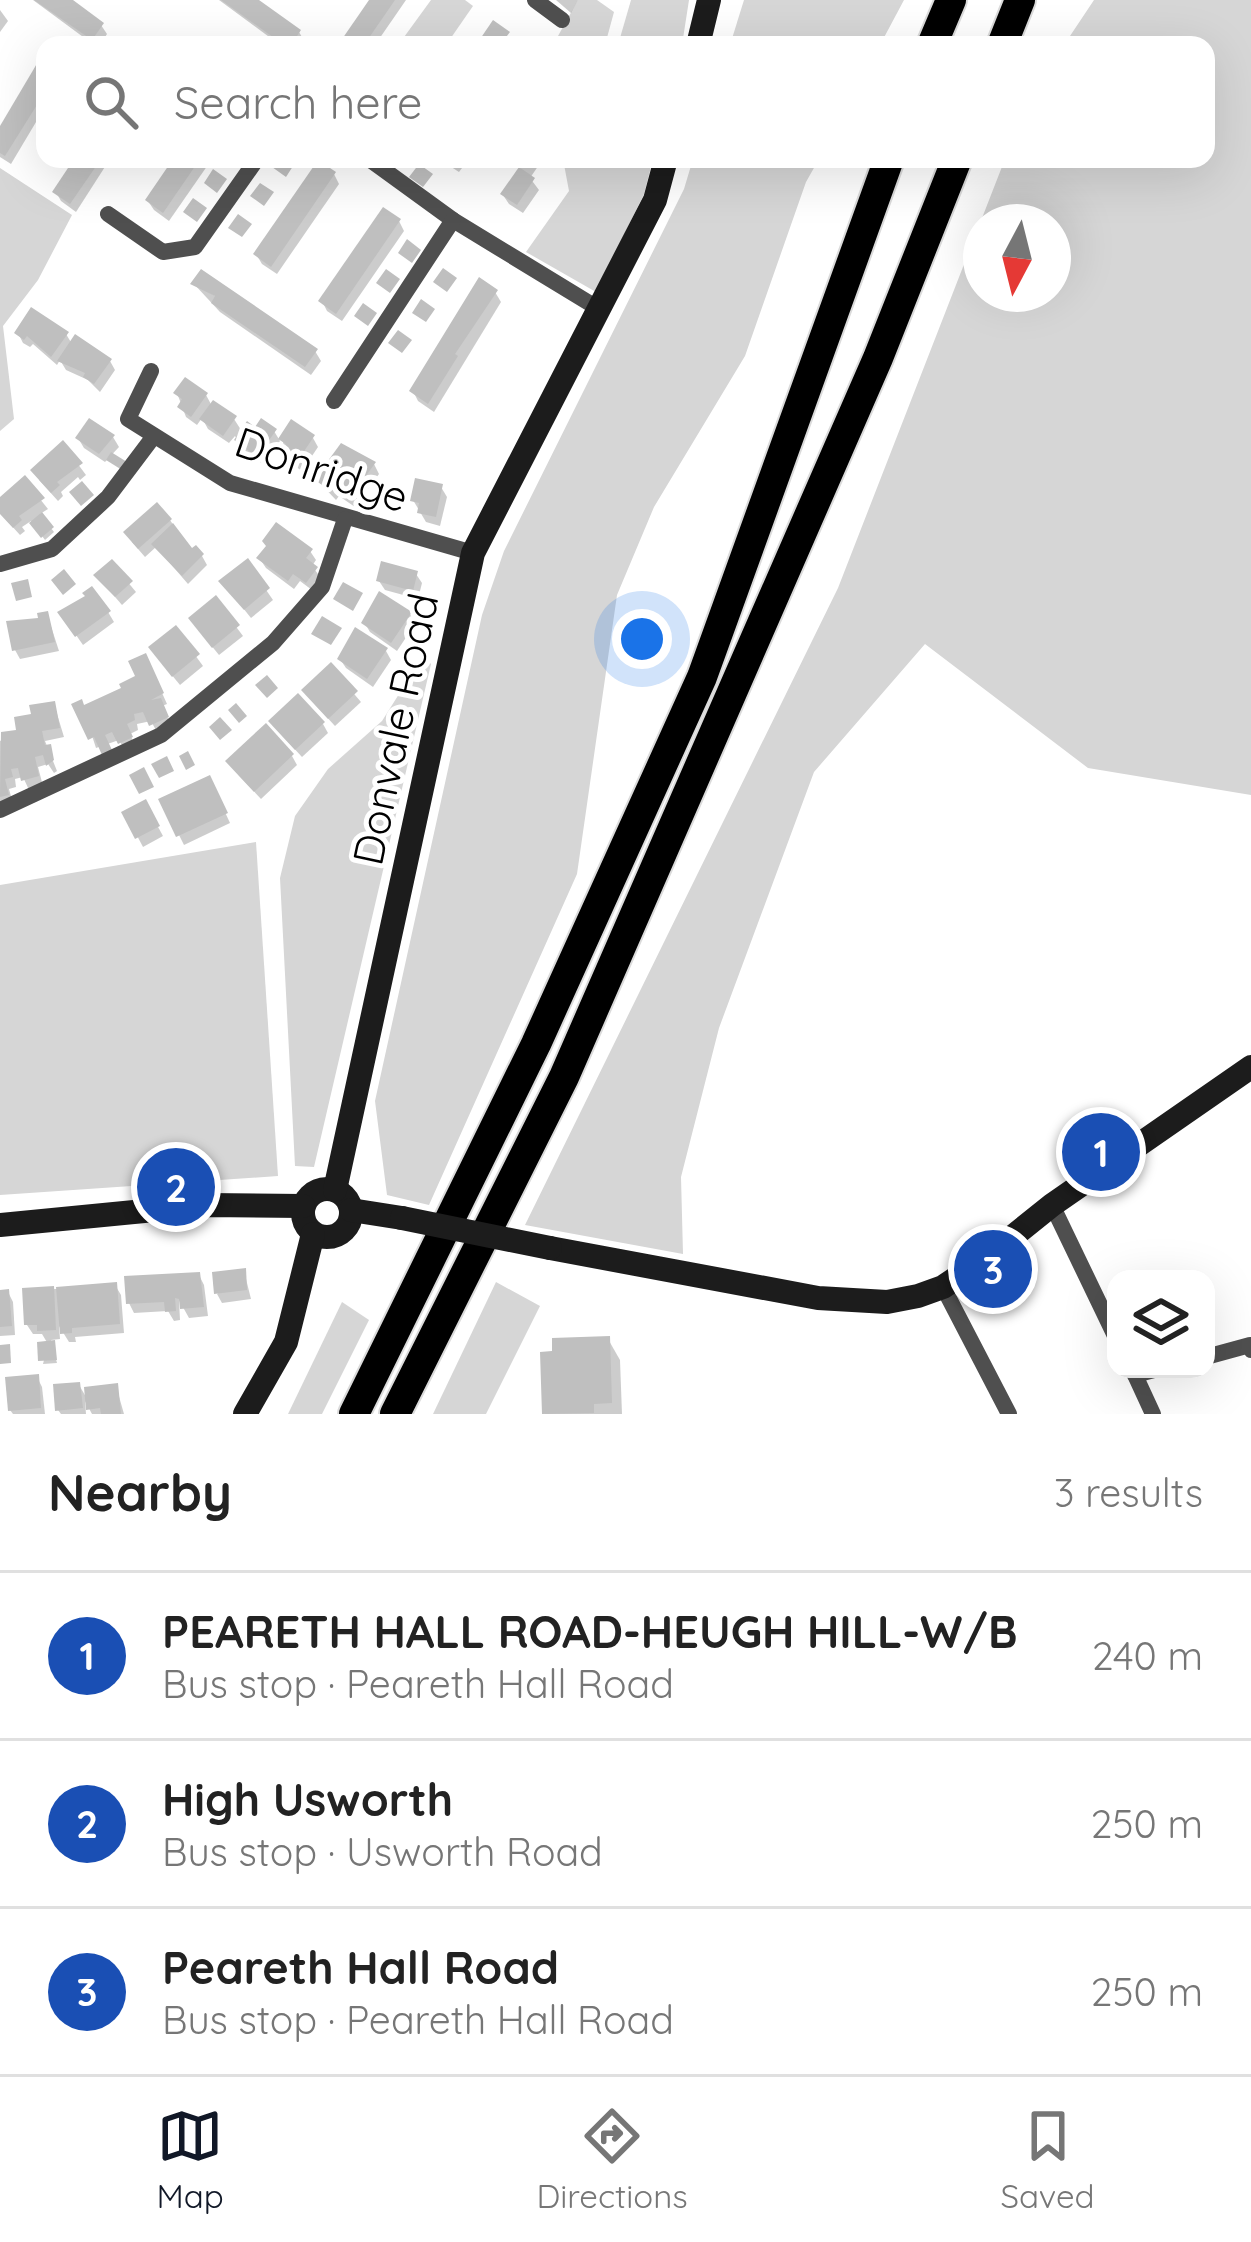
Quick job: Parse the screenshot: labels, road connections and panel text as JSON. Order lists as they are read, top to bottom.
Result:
{
  "streets": {
    "street": ["Donridge", "Donvale Road"]
  },
  "crossings": [
    ["Donridge", "Donvale Road"]
  ],
  "north": "bottom",
  "page": {
    "search": "Search here",
    "pins": ["1", "2", "3"],
    "heading": ["Nearby", "3 results"],
    "list": [
      {
        "mark": "1",
        "name": "PEARETH HALL ROAD-HEUGH HILL-W/B",
        "note": "Bus stop · Peareth Hall Road",
        "value": "240 m"
      },
      {
        "mark": "2",
        "name": "High Usworth",
        "note": "Bus stop · Usworth Road",
        "value": "250 m"
      },
      {
        "mark": "3",
        "name": "Peareth Hall Road",
        "note": "Bus stop · Peareth Hall Road",
        "value": "250 m"
      }
    ],
    "nav": ["Map", "Directions", "Saved"]
  }
}
